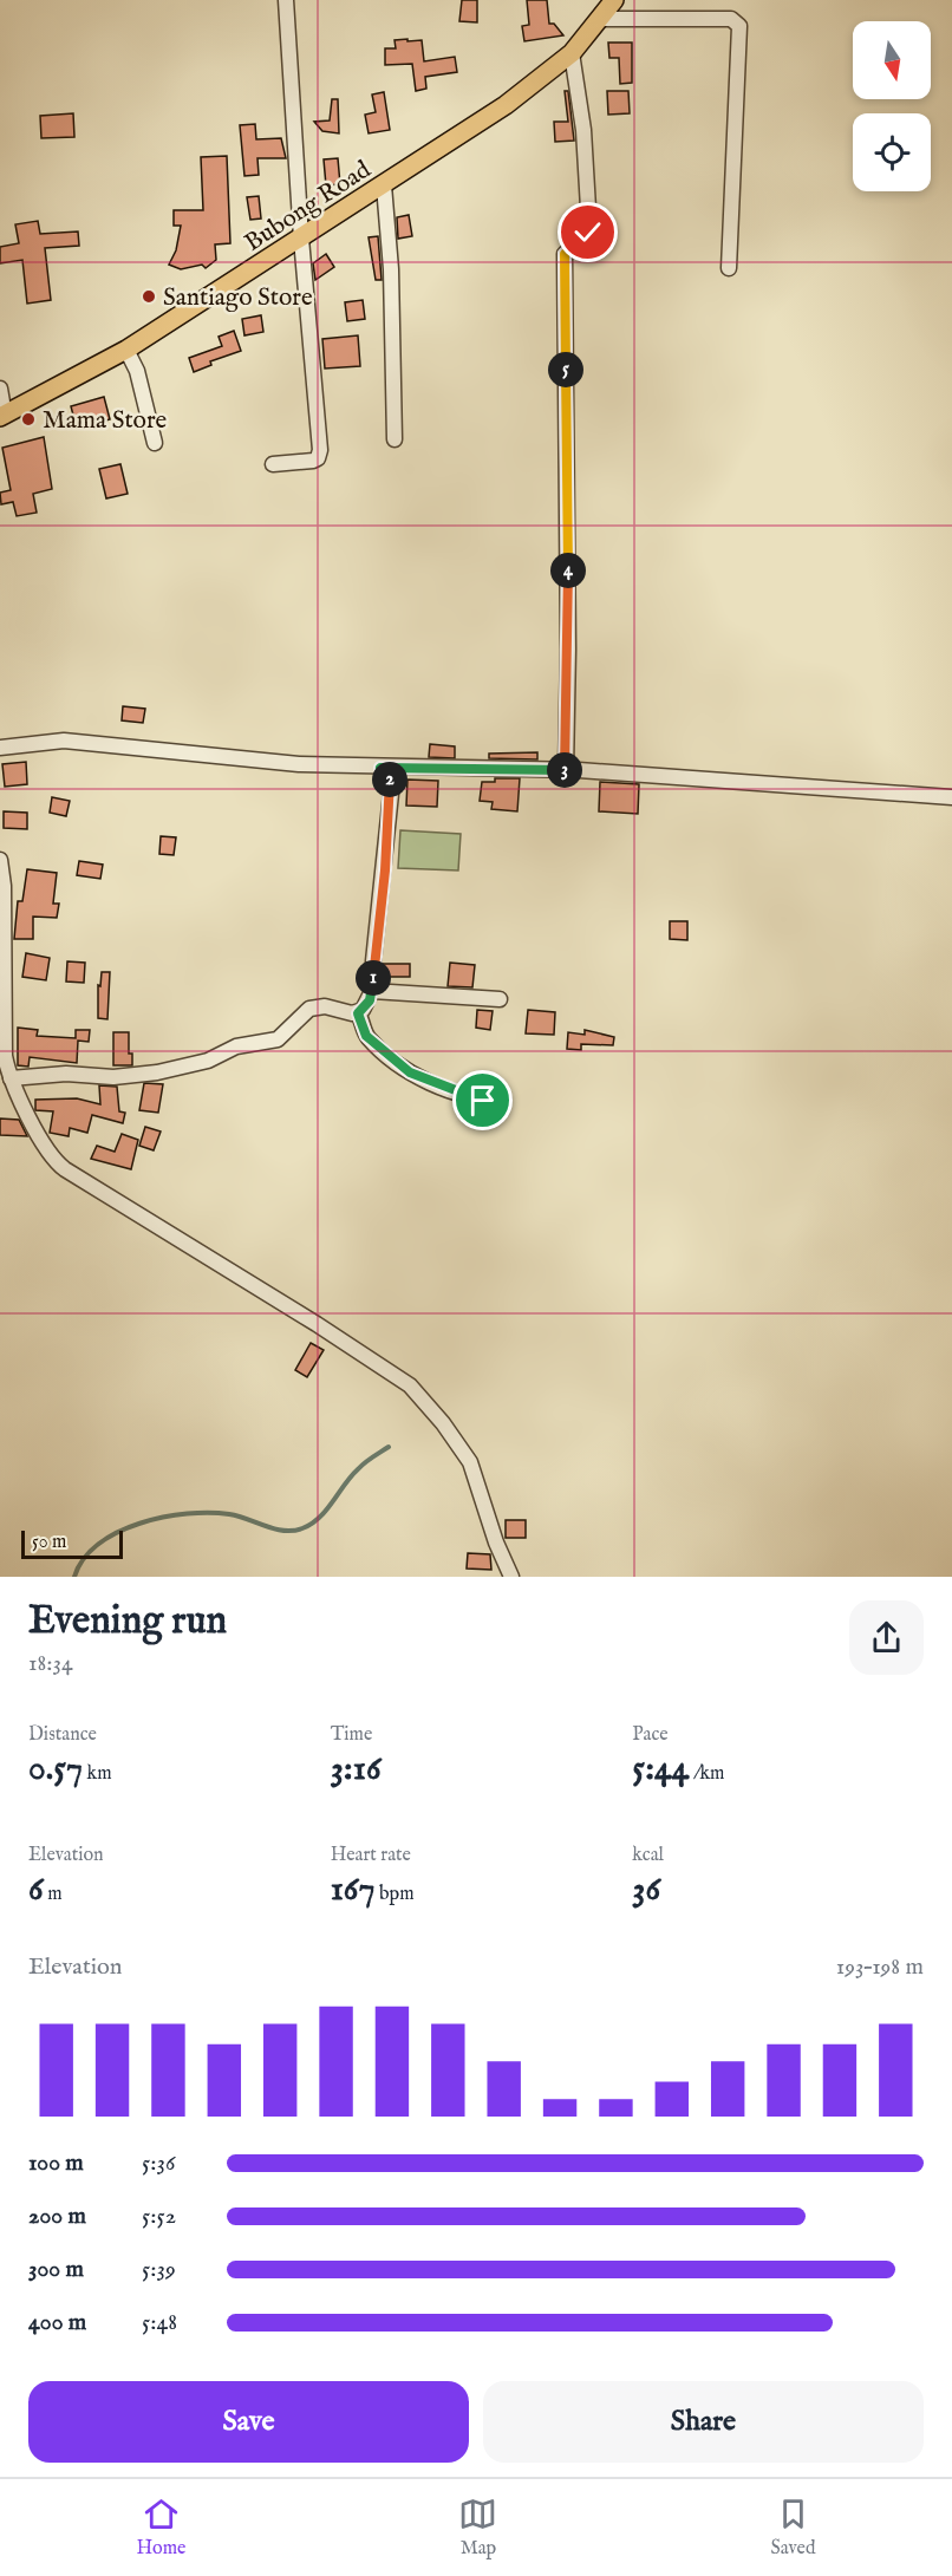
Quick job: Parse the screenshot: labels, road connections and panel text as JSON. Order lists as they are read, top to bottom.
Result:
{
  "streets": {
    "main road": ["Bubong Road"]
  },
  "places": ["Santiago Store", "Mama Store"],
  "scale_bar": "50 m",
  "north": "bottom",
  "page": {
    "pins": [
      "5",
      "4",
      "3",
      "2",
      "1"
    ],
    "scale": "50 m",
    "heading": ["Evening run", "18:34"],
    "stats": [
      ["Distance", "0.57 km"],
      ["Time", "3:16"],
      ["Pace", "5:44 /km"],
      ["Elevation", "6 m"],
      ["Heart rate", "167 bpm"],
      ["kcal", "36"]
    ],
    "chart": ["Elevation", "193–198 m"],
    "list": [
      {
        "name": "100 m",
        "note": "5:36"
      },
      {
        "name": "200 m",
        "note": "5:52"
      },
      {
        "name": "300 m",
        "note": "5:39"
      },
      {
        "name": "400 m",
        "note": "5:48"
      }
    ],
    "buttons": ["Save", "Share"],
    "tabs": ["Home", "Map", "Saved"]
  }
}
